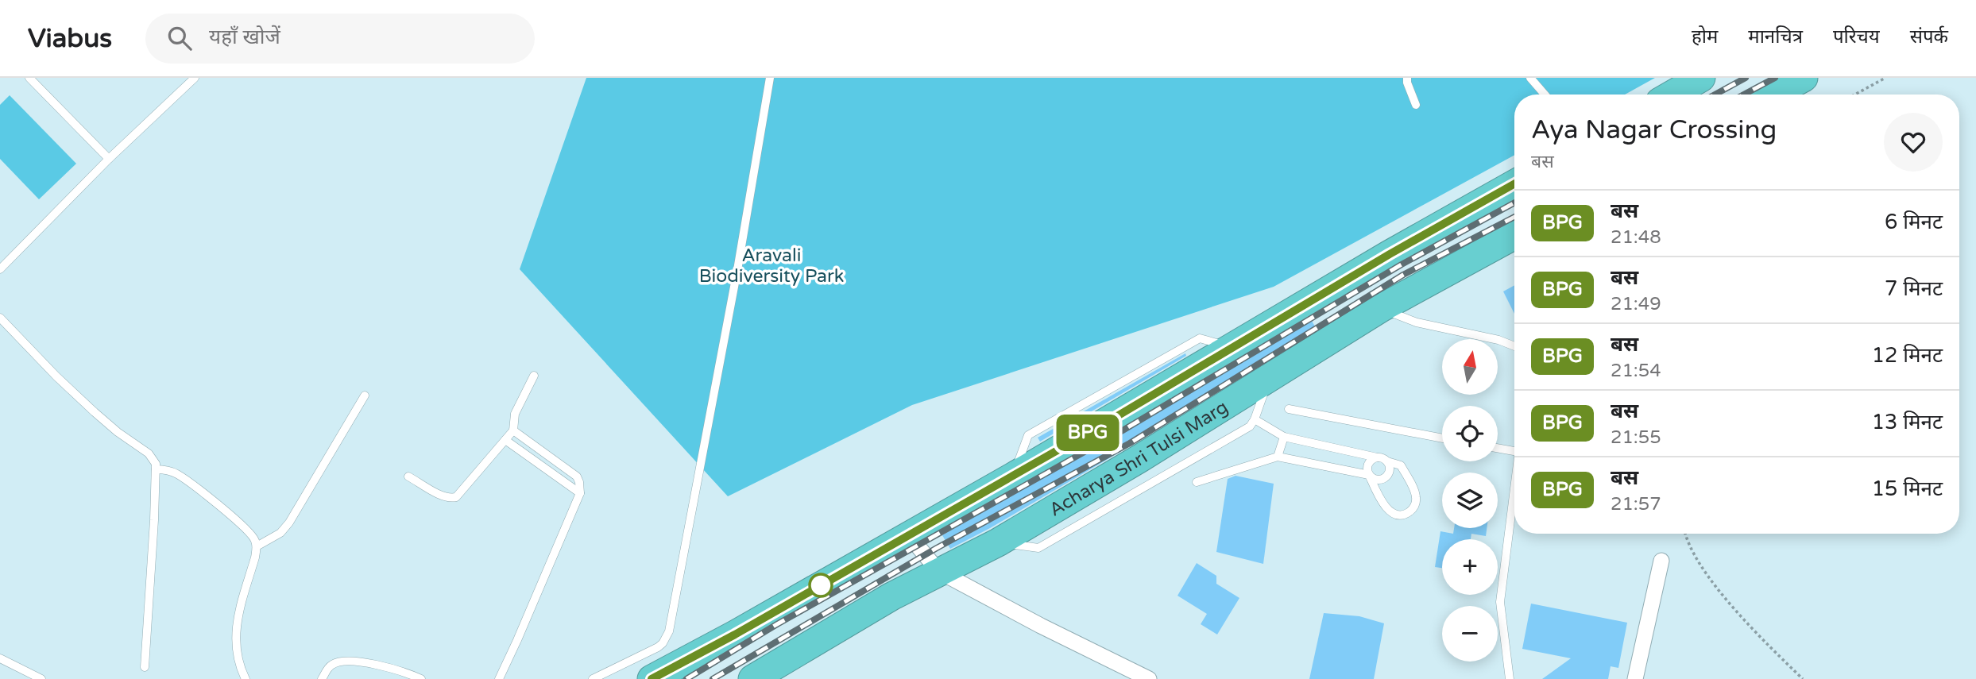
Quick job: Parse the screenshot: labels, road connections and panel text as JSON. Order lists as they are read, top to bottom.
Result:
{
  "streets": {
    "highway": ["Acharya Shri Tulsi Marg"]
  },
  "parks": ["Aravali Biodiversity Park"],
  "lines": ["bus line BPG"],
  "north": "top",
  "page": {
    "header": "Viabus",
    "search": "यहाँ खोजें",
    "nav": [
      "होम",
      "मानचित्र",
      "परिचय",
      "संपर्क"
    ],
    "on_map": "BPG",
    "heading": ["Aya Nagar Crossing", "बस"],
    "list": [
      {
        "mark": "BPG",
        "name": "बस",
        "note": "21:48",
        "value": "6 मिनट"
      },
      {
        "mark": "BPG",
        "name": "बस",
        "note": "21:49",
        "value": "7 मिनट"
      },
      {
        "mark": "BPG",
        "name": "बस",
        "note": "21:54",
        "value": "12 मिनट"
      },
      {
        "mark": "BPG",
        "name": "बस",
        "note": "21:55",
        "value": "13 मिनट"
      },
      {
        "mark": "BPG",
        "name": "बस",
        "note": "21:57",
        "value": "15 मिनट"
      }
    ],
    "map_buttons": ["+", "−"]
  }
}
